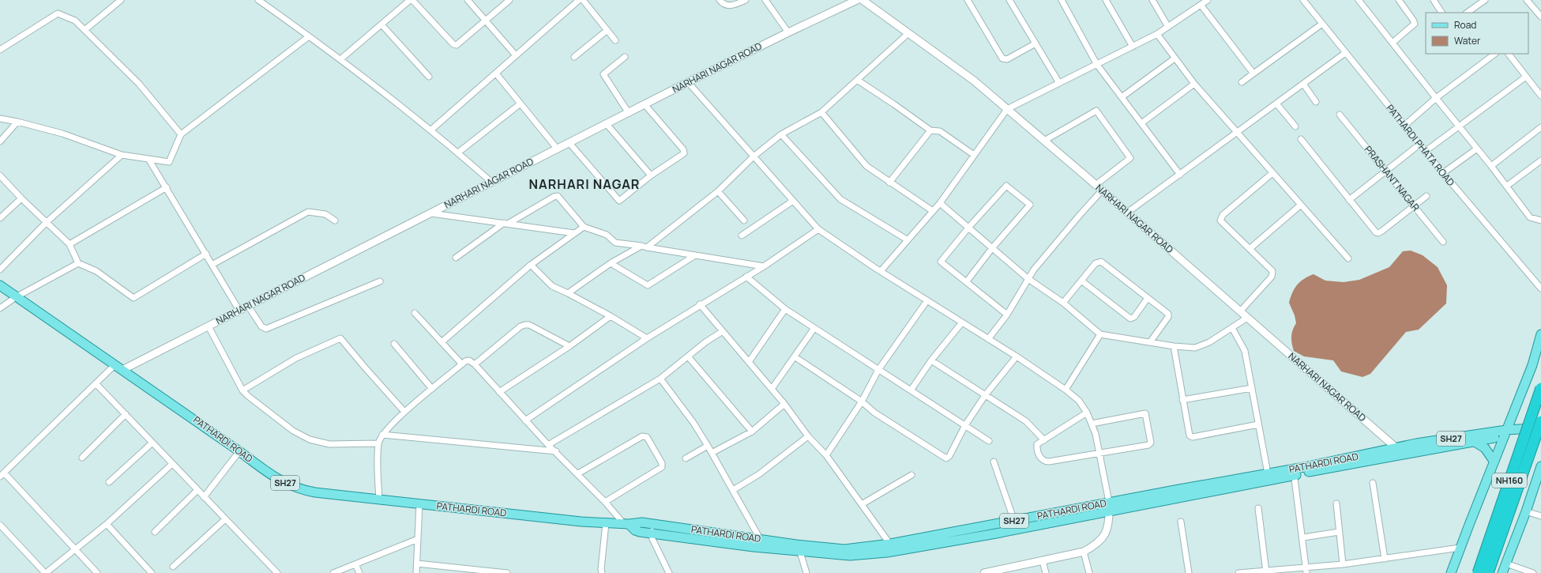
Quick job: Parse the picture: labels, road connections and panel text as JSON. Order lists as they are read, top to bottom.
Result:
{
  "streets": {
    "highway": ["NH160"],
    "main road": ["SH27", "PATHARDI ROAD"],
    "street": ["NARHARI NAGAR ROAD", "PATHARDI PHATA ROAD", "PRASHANT NAGAR"]
  },
  "crossings": [
    ["NARHARI NAGAR ROAD", "SH27"],
    ["NARHARI NAGAR ROAD", "PATHARDI ROAD"]
  ],
  "districts": ["NARHARI NAGAR"],
  "legend": ["Road", "Water"]
}
